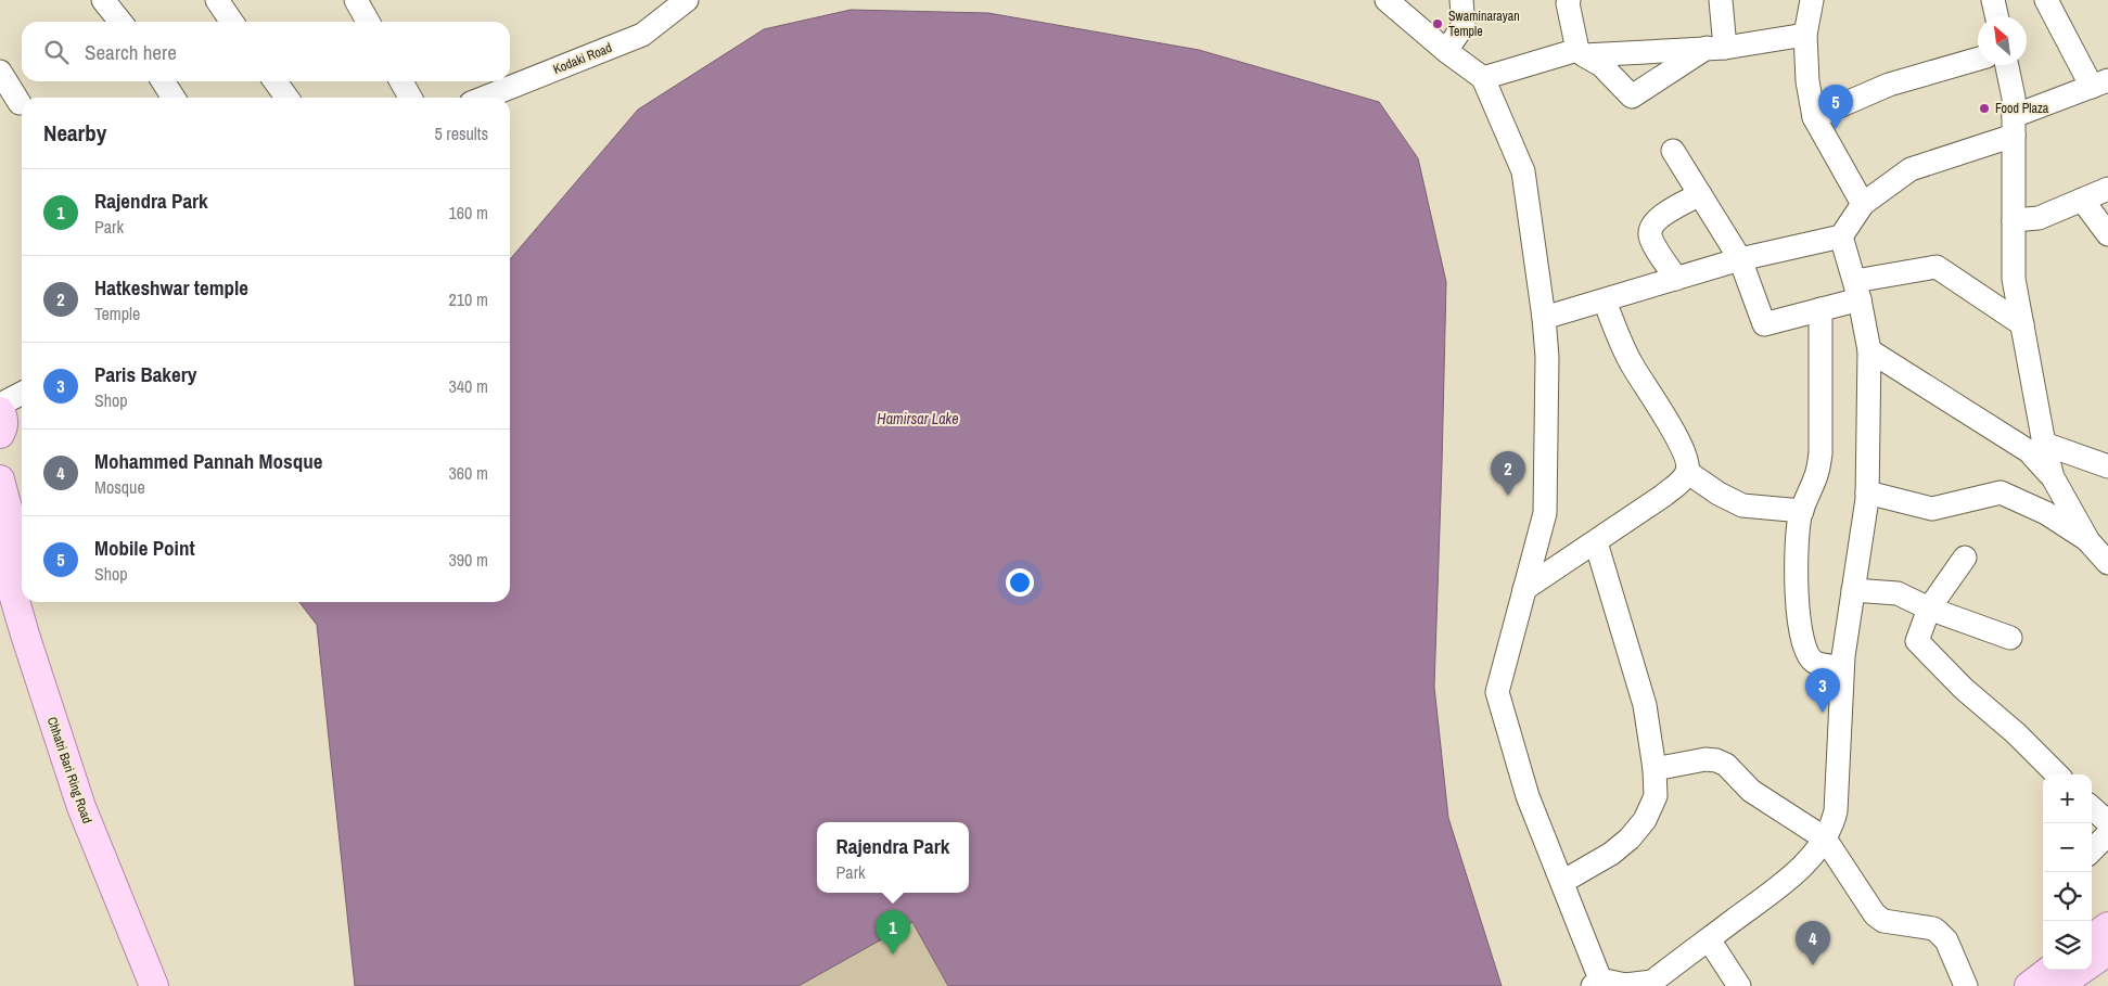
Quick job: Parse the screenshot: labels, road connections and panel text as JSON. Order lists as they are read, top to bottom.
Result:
{
  "streets": {
    "main road": ["Chhatri Bari Ring Road"],
    "street": ["Kodaki Road"]
  },
  "water": ["Hamirsar Lake"],
  "places": ["Swaminarayan Temple", "Food Plaza"],
  "north": "top left",
  "page": {
    "search": "Search here",
    "pins": [
      "5",
      "2",
      "3",
      "1",
      "4"
    ],
    "heading": ["Nearby", "5 results"],
    "list": [
      {
        "mark": "1",
        "name": "Rajendra Park",
        "note": "Park",
        "value": "160 m"
      },
      {
        "mark": "2",
        "name": "Hatkeshwar temple",
        "note": "Temple",
        "value": "210 m"
      },
      {
        "mark": "3",
        "name": "Paris Bakery",
        "note": "Shop",
        "value": "340 m"
      },
      {
        "mark": "4",
        "name": "Mohammed Pannah Mosque",
        "note": "Mosque",
        "value": "360 m"
      },
      {
        "mark": "5",
        "name": "Mobile Point",
        "note": "Shop",
        "value": "390 m"
      }
    ],
    "map_buttons": ["+", "−"],
    "popup": ["Rajendra Park", "Park"]
  }
}
